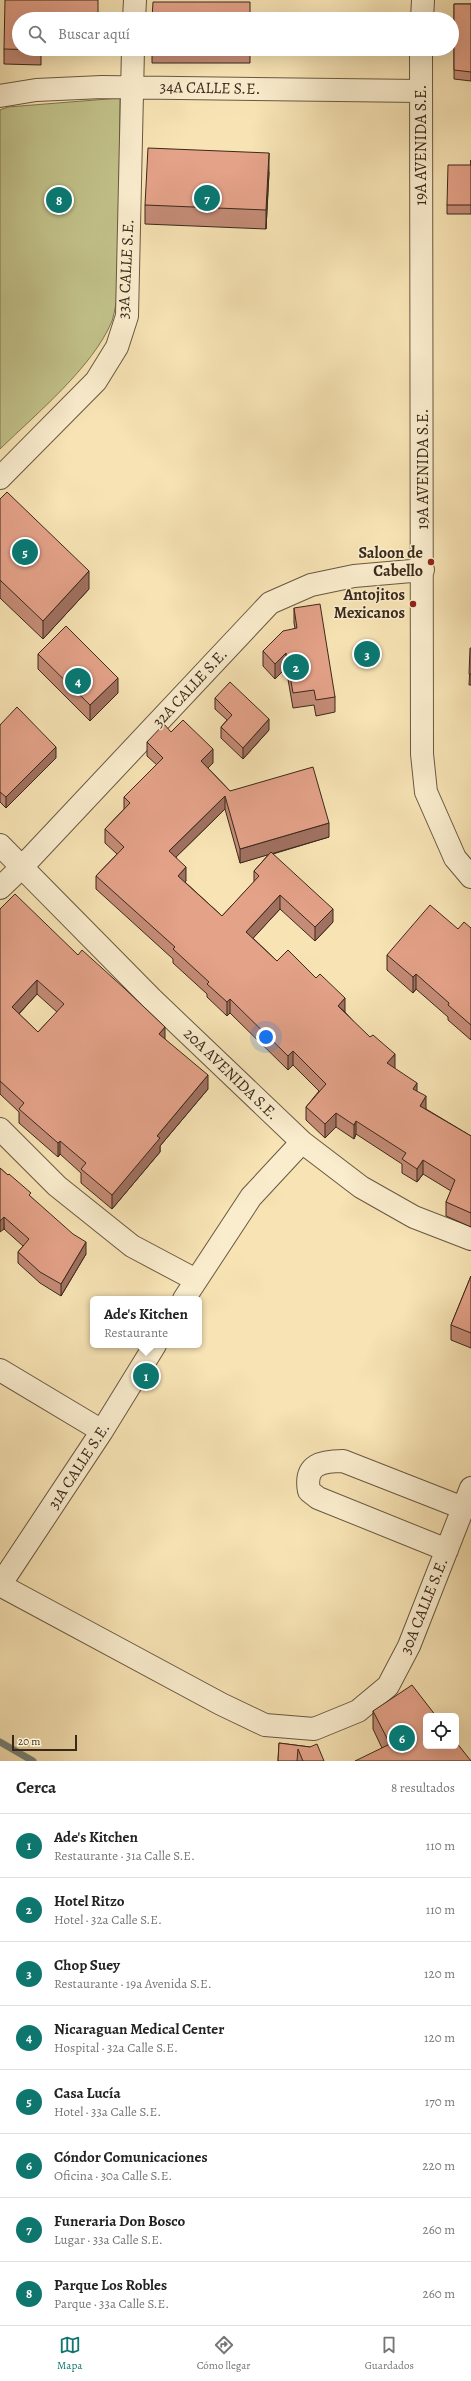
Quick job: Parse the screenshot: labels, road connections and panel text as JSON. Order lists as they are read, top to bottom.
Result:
{
  "streets": {
    "street": [
      "34A CALLE S.E.",
      "19A AVENIDA S.E.",
      "33A CALLE S.E.",
      "32A CALLE S.E.",
      "20A AVENIDA S.E.",
      "31A CALLE S.E.",
      "30A CALLE S.E."
    ]
  },
  "crossings": [
    ["34A CALLE S.E.", "19A AVENIDA S.E."],
    ["34A CALLE S.E.", "33A CALLE S.E."],
    ["19A AVENIDA S.E.", "32A CALLE S.E."],
    ["32A CALLE S.E.", "20A AVENIDA S.E."],
    ["31A CALLE S.E.", "30A CALLE S.E."]
  ],
  "places": ["Saloon de Cabello", "Antojitos Mexicanos"],
  "scale_bar": "20 m",
  "page": {
    "search": "Buscar aquí",
    "pins": [
      "7",
      "8",
      "5",
      "3",
      "2",
      "4",
      "1",
      "6"
    ],
    "popup": ["Ade's Kitchen", "Restaurante"],
    "scale": "20 m",
    "heading": ["Cerca", "8 resultados"],
    "list": [
      {
        "mark": "1",
        "name": "Ade's Kitchen",
        "note": "Restaurante · 31a Calle S.E.",
        "value": "110 m"
      },
      {
        "mark": "2",
        "name": "Hotel Ritzo",
        "note": "Hotel · 32a Calle S.E.",
        "value": "110 m"
      },
      {
        "mark": "3",
        "name": "Chop Suey",
        "note": "Restaurante · 19a Avenida S.E.",
        "value": "120 m"
      },
      {
        "mark": "4",
        "name": "Nicaraguan Medical Center",
        "note": "Hospital · 32a Calle S.E.",
        "value": "120 m"
      },
      {
        "mark": "5",
        "name": "Casa Lucía",
        "note": "Hotel · 33a Calle S.E.",
        "value": "170 m"
      },
      {
        "mark": "6",
        "name": "Cóndor Comunicaciones",
        "note": "Oficina · 30a Calle S.E.",
        "value": "220 m"
      },
      {
        "mark": "7",
        "name": "Funeraria Don Bosco",
        "note": "Lugar · 33a Calle S.E.",
        "value": "260 m"
      },
      {
        "mark": "8",
        "name": "Parque Los Robles",
        "note": "Parque · 33a Calle S.E.",
        "value": "260 m"
      }
    ],
    "nav": ["Mapa", "Cómo llegar", "Guardados"]
  }
}
